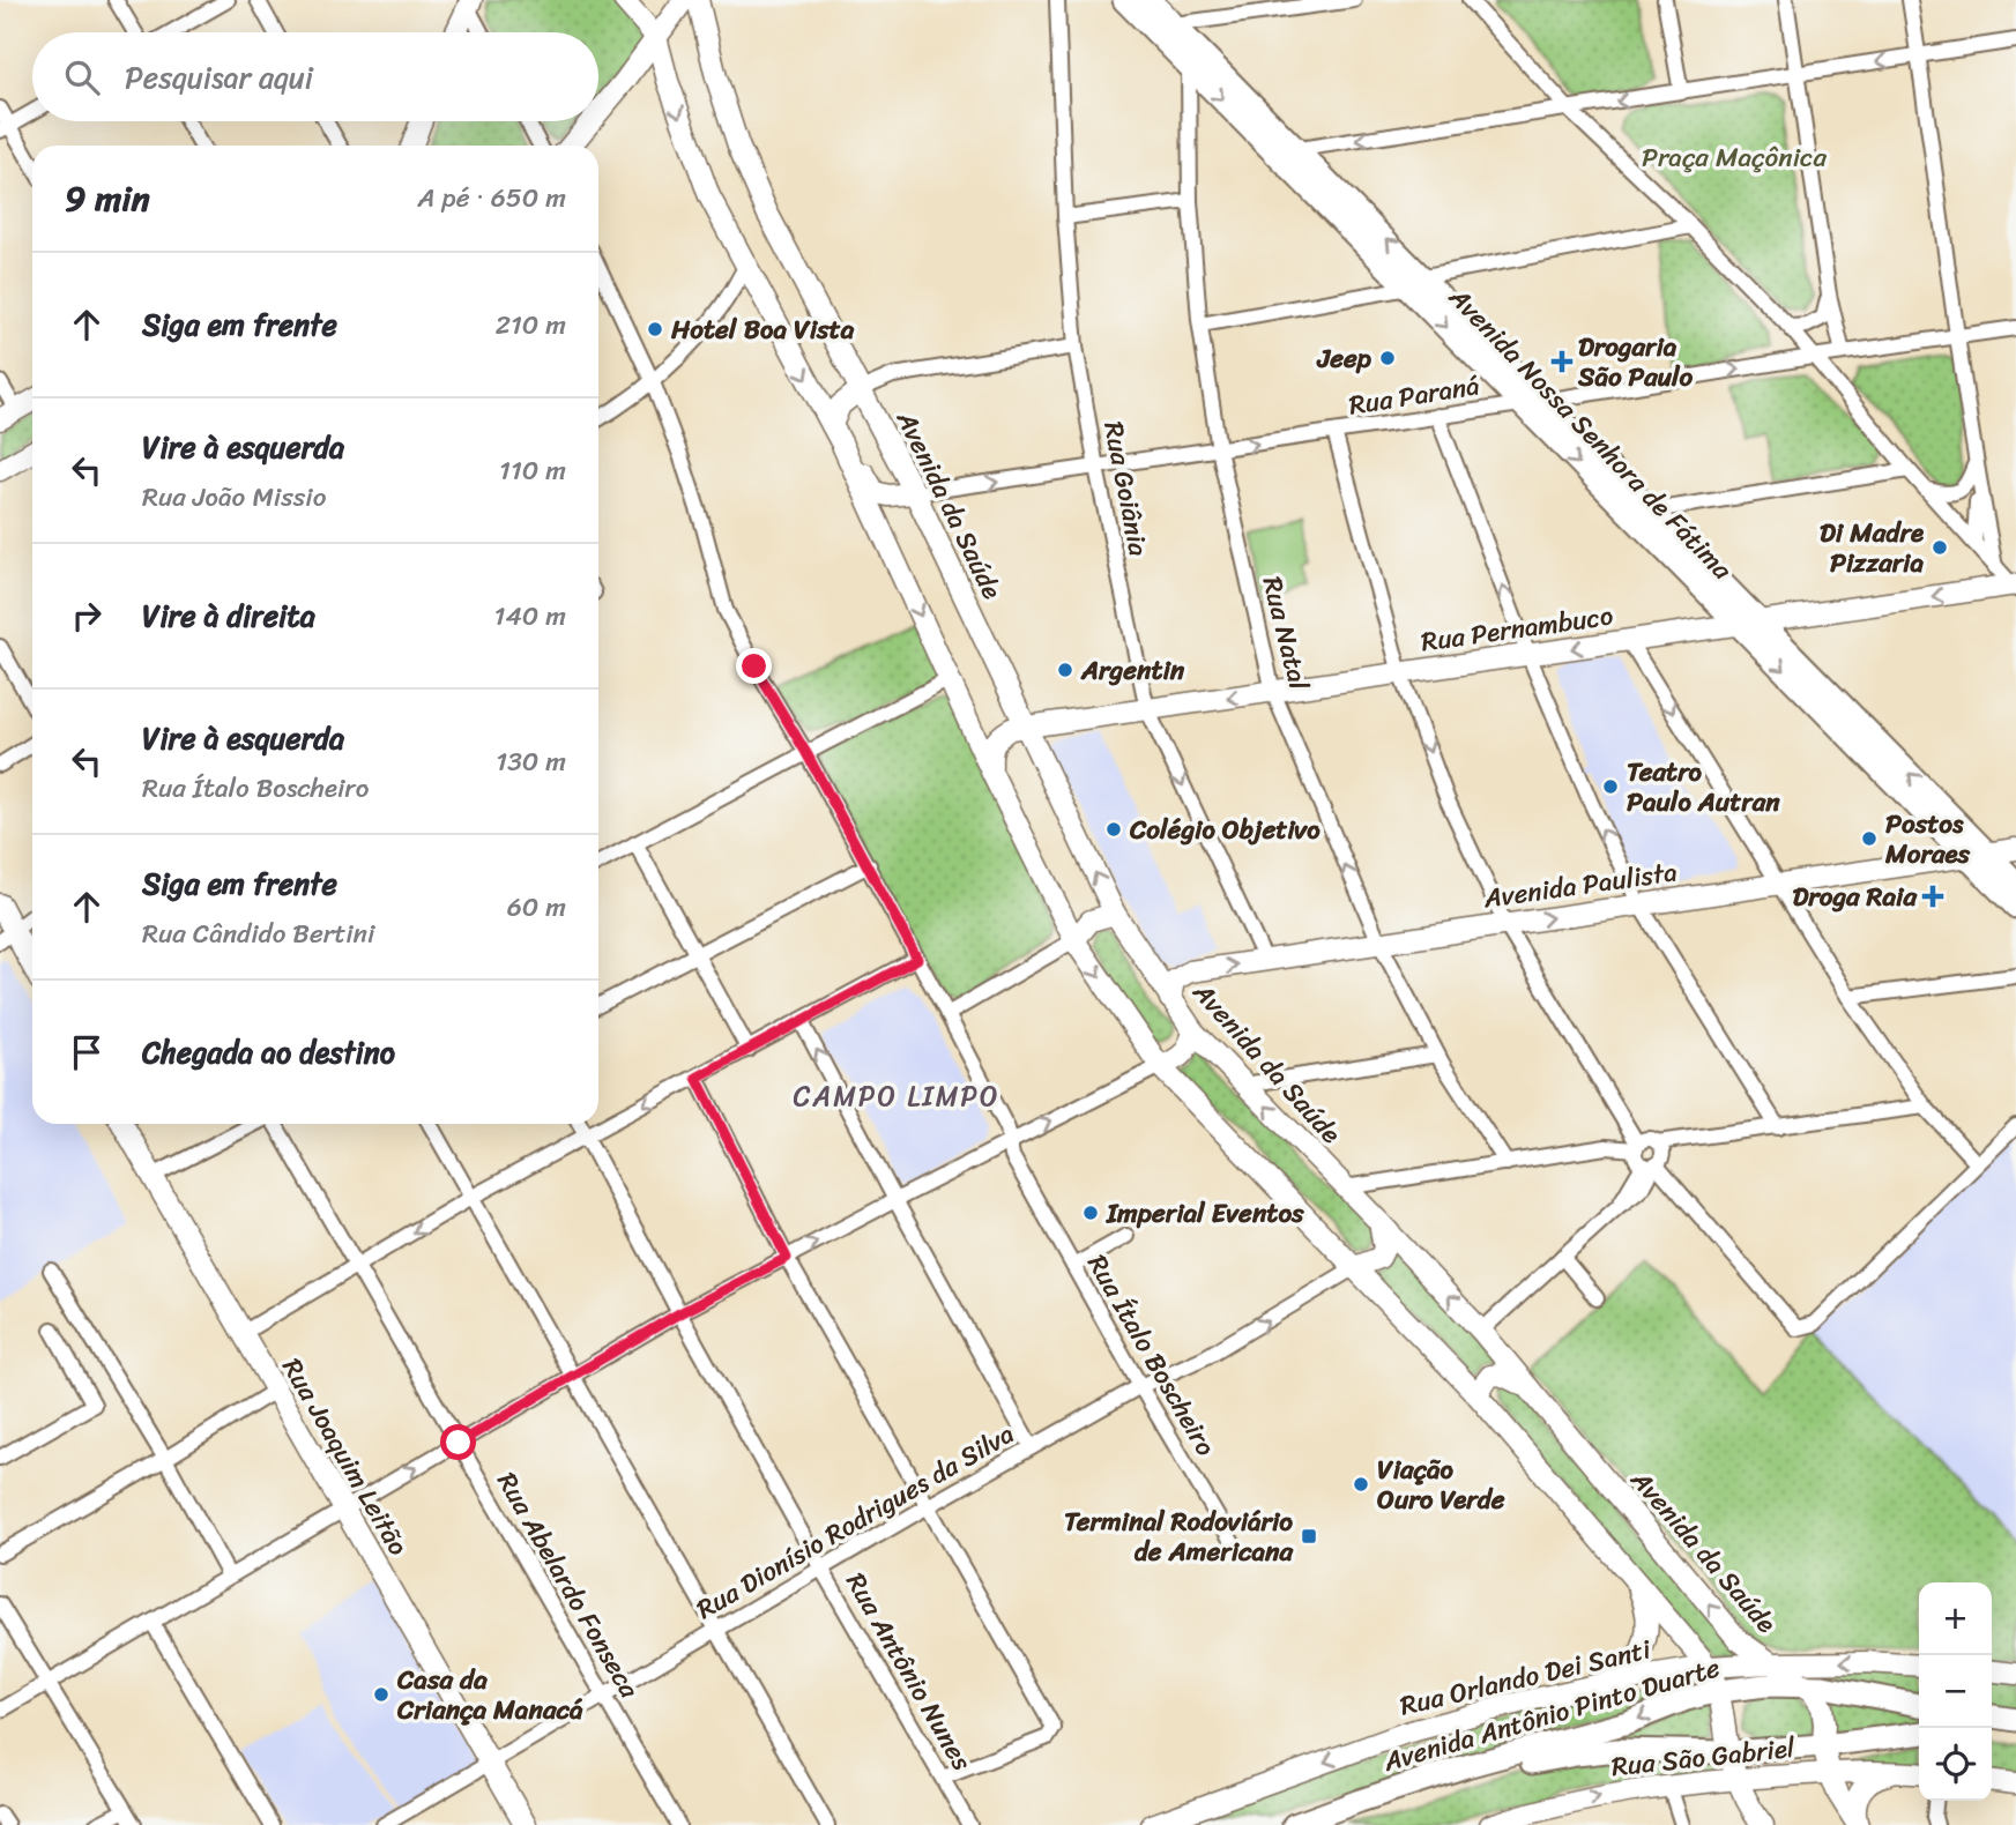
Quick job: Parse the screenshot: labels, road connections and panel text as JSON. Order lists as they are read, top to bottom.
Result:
{
  "streets": {
    "main road": [
      "Avenida Nossa Senhora de Fátima",
      "Avenida da Saúde",
      "Rua Pernambuco",
      "Avenida Paulista",
      "Rua Joaquim Leitão",
      "Rua Orlando Dei Santi",
      "Avenida Antônio Pinto Duarte",
      "Rua São Gabriel"
    ],
    "street": [
      "Rua Paraná",
      "Rua Goiânia",
      "Rua Natal",
      "Rua Ítalo Boscheiro",
      "Rua Dionísio Rodrigues da Silva",
      "Rua Abelardo Fonseca",
      "Rua Antônio Nunes"
    ]
  },
  "crossings": [
    ["Rua Paraná", "Avenida Nossa Senhora de Fátima"],
    ["Rua Paraná", "Rua Goiânia"],
    ["Rua Paraná", "Avenida da Saúde"],
    ["Rua Paraná", "Rua Natal"],
    ["Avenida Nossa Senhora de Fátima", "Rua Pernambuco"],
    ["Avenida Nossa Senhora de Fátima", "Rua Natal"],
    ["Avenida Nossa Senhora de Fátima", "Avenida Paulista"],
    ["Rua Goiânia", "Rua Pernambuco"],
    ["Rua Goiânia", "Avenida Paulista"],
    ["Avenida da Saúde", "Rua Pernambuco"],
    ["Avenida da Saúde", "Avenida Paulista"],
    ["Avenida da Saúde", "Rua Orlando Dei Santi"],
    ["Avenida da Saúde", "Avenida Antônio Pinto Duarte"],
    ["Rua Pernambuco", "Rua Natal"],
    ["Rua Natal", "Avenida Paulista"],
    ["Rua Ítalo Boscheiro", "Rua Dionísio Rodrigues da Silva"],
    ["Rua Joaquim Leitão", "Rua Dionísio Rodrigues da Silva"],
    ["Rua Dionísio Rodrigues da Silva", "Rua Abelardo Fonseca"],
    ["Rua Dionísio Rodrigues da Silva", "Rua Antônio Nunes"]
  ],
  "one_way": ["Rua Pernambuco", "Rua Orlando Dei Santi", "Rua São Gabriel"],
  "districts": ["CAMPO LIMPO"],
  "parks": ["Praça Maçônica"],
  "places": {
    "other": [
      "Hotel Boa Vista",
      "Jeep",
      "Di Madre Pizzaria",
      "Argentin",
      "Teatro Paulo Autran",
      "Colégio Objetivo",
      "Postos Moraes",
      "Imperial Eventos",
      "Viação Ouro Verde",
      "Casa da Criança Manacá"
    ],
    "health": ["Drogaria São Paulo", "Droga Raia"],
    "transit": ["Terminal Rodoviário de Americana"]
  },
  "page": {
    "search": "Pesquisar aqui",
    "heading": ["9 min", "A pé · 650 m"],
    "list": [
      ["Siga em frente", "210 m"],
      ["Vire à esquerda", "Rua João Missio", "110 m"],
      ["Vire à direita", "140 m"],
      ["Vire à esquerda", "Rua Ítalo Boscheiro", "130 m"],
      ["Siga em frente", "Rua Cândido Bertini", "60 m"],
      "Chegada ao destino"
    ],
    "map_buttons": ["+", "−"]
  }
}
